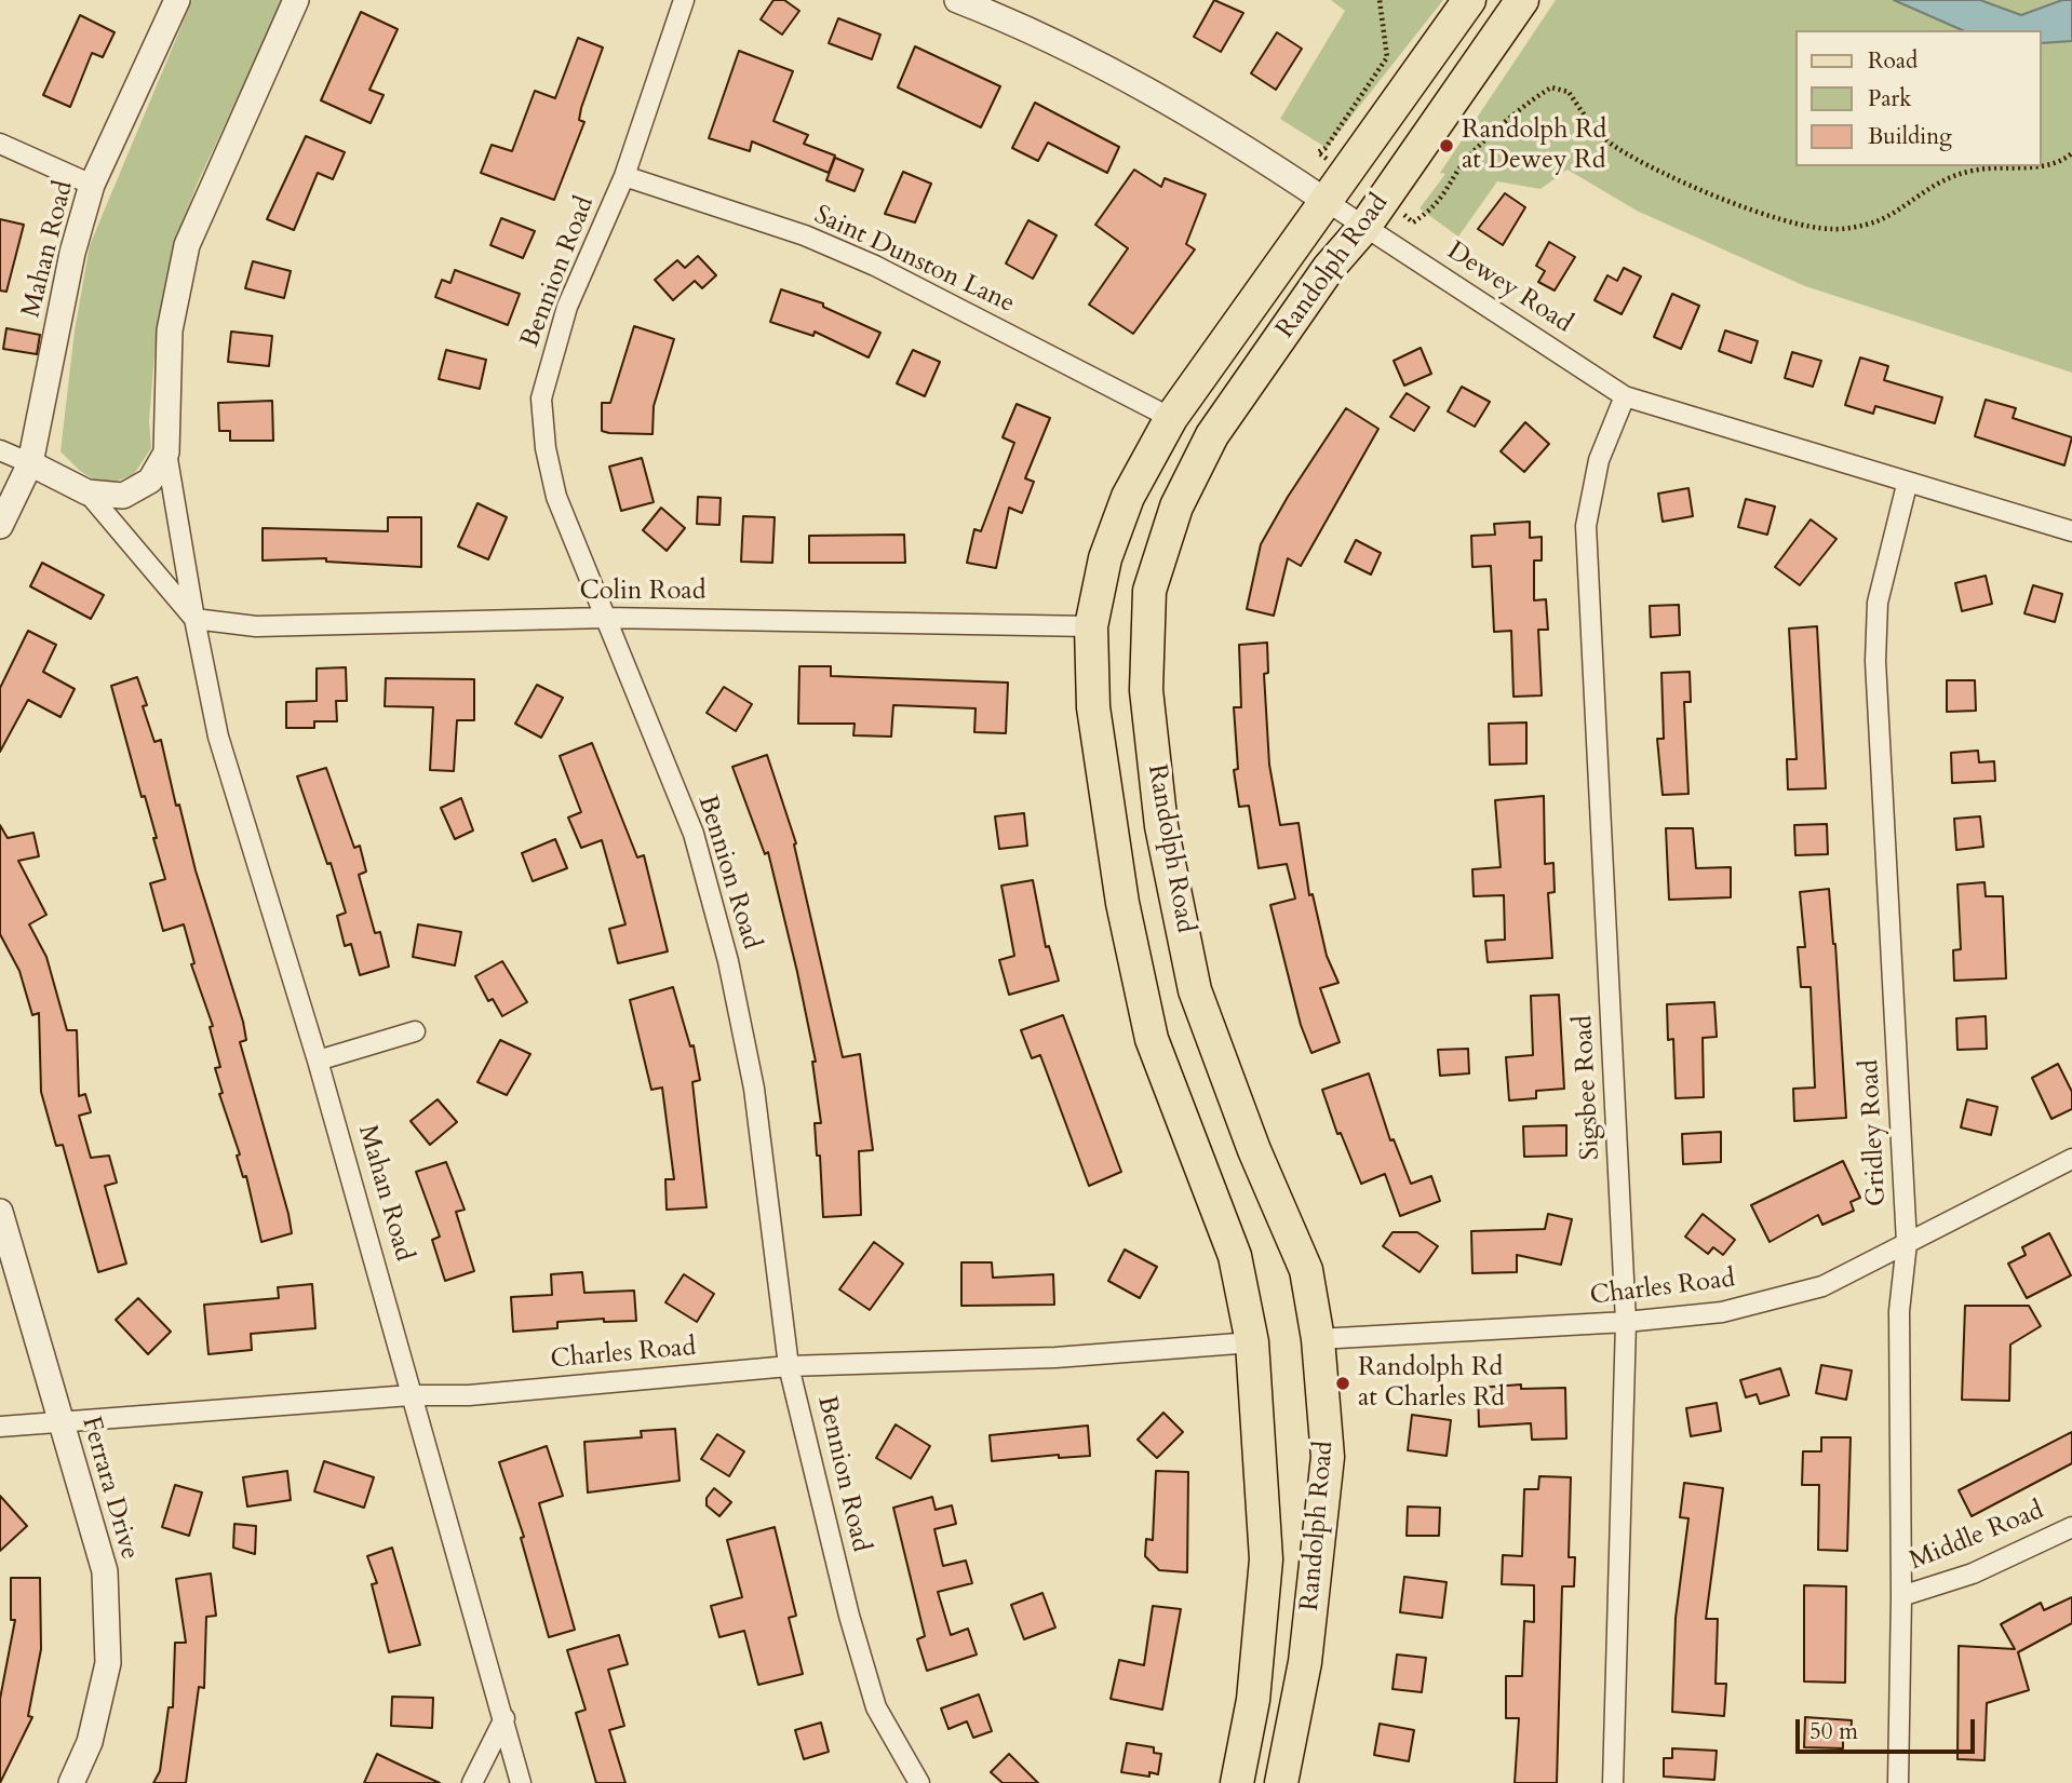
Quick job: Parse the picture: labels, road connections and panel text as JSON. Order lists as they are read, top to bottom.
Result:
{
  "streets": {
    "main road": ["Randolph Road"],
    "street": [
      "Mahan Road",
      "Saint Dunston Lane",
      "Bennion Road",
      "Dewey Road",
      "Colin Road",
      "Sigsbee Road",
      "Gridley Road",
      "Charles Road",
      "Ferrara Drive",
      "Middle Road"
    ]
  },
  "crossings": [
    ["Mahan Road", "Colin Road"],
    ["Mahan Road", "Charles Road"],
    ["Saint Dunston Lane", "Randolph Road"],
    ["Saint Dunston Lane", "Bennion Road"],
    ["Randolph Road", "Dewey Road"],
    ["Randolph Road", "Colin Road"],
    ["Randolph Road", "Charles Road"],
    ["Bennion Road", "Colin Road"],
    ["Bennion Road", "Charles Road"],
    ["Dewey Road", "Sigsbee Road"],
    ["Dewey Road", "Gridley Road"],
    ["Sigsbee Road", "Charles Road"],
    ["Gridley Road", "Charles Road"],
    ["Gridley Road", "Middle Road"],
    ["Charles Road", "Ferrara Drive"]
  ],
  "places": ["Randolph Rd at Dewey Rd", "Randolph Rd at Charles Rd"],
  "legend": ["Road", "Park", "Building"],
  "scale_bar": "50 m"
}
